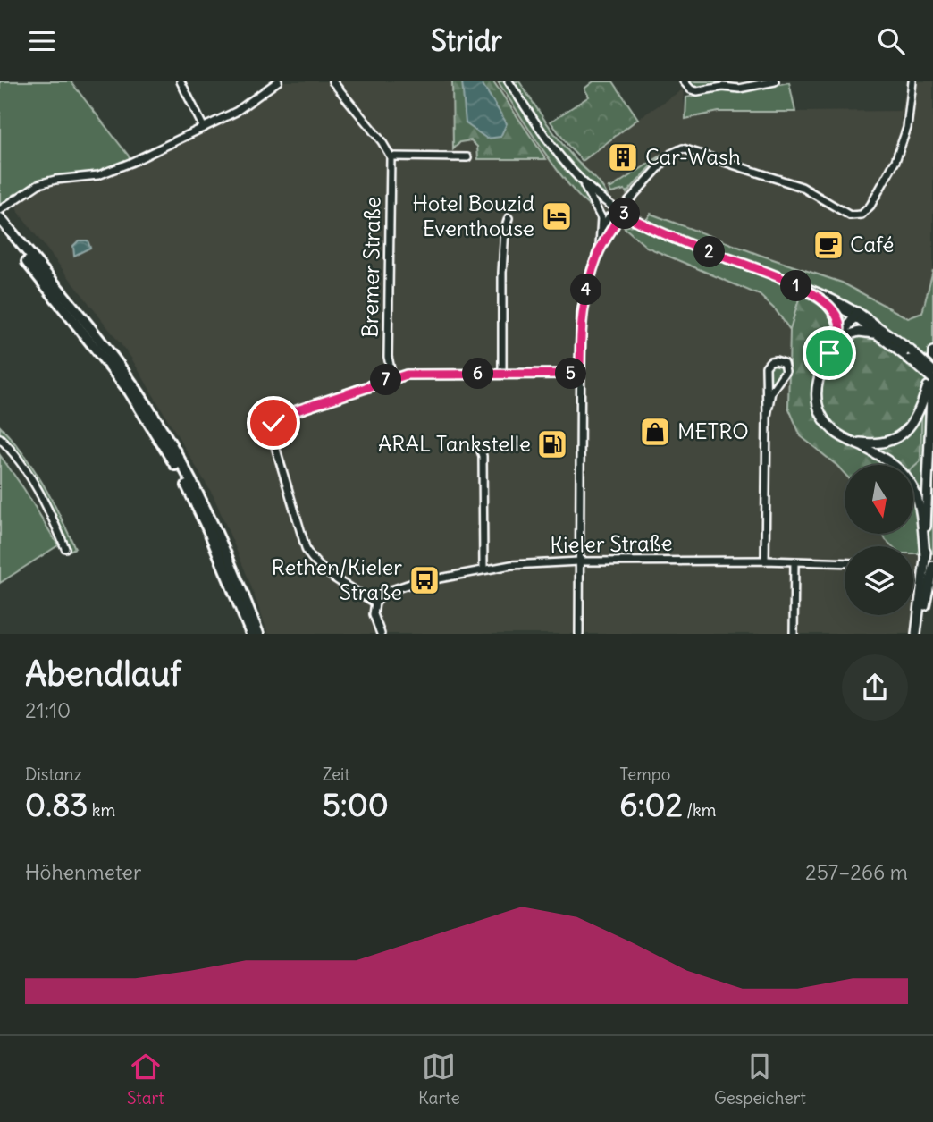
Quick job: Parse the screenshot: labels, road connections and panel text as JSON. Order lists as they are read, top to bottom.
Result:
{
  "streets": {
    "street": ["Bremer Straße", "Kieler Straße"]
  },
  "places": {
    "building": ["Car-Wash"],
    "hotel": ["Hotel Bouzid Eventhouse"],
    "cafe": ["Café"],
    "shop": ["METRO"],
    "fuel station": ["ARAL Tankstelle"],
    "bus stop": ["Rethen/Kieler Straße"]
  },
  "north": "bottom",
  "page": {
    "header": "Stridr",
    "pins": [
      "3",
      "2",
      "1",
      "4",
      "5",
      "6",
      "7"
    ],
    "heading": ["Abendlauf", "21:10"],
    "stats": [
      ["Distanz", "0.83 km"],
      ["Zeit", "5:00"],
      ["Tempo", "6:02 /km"]
    ],
    "chart": ["Höhenmeter", "257–266 m"],
    "tabs": ["Start", "Karte", "Gespeichert"]
  }
}
